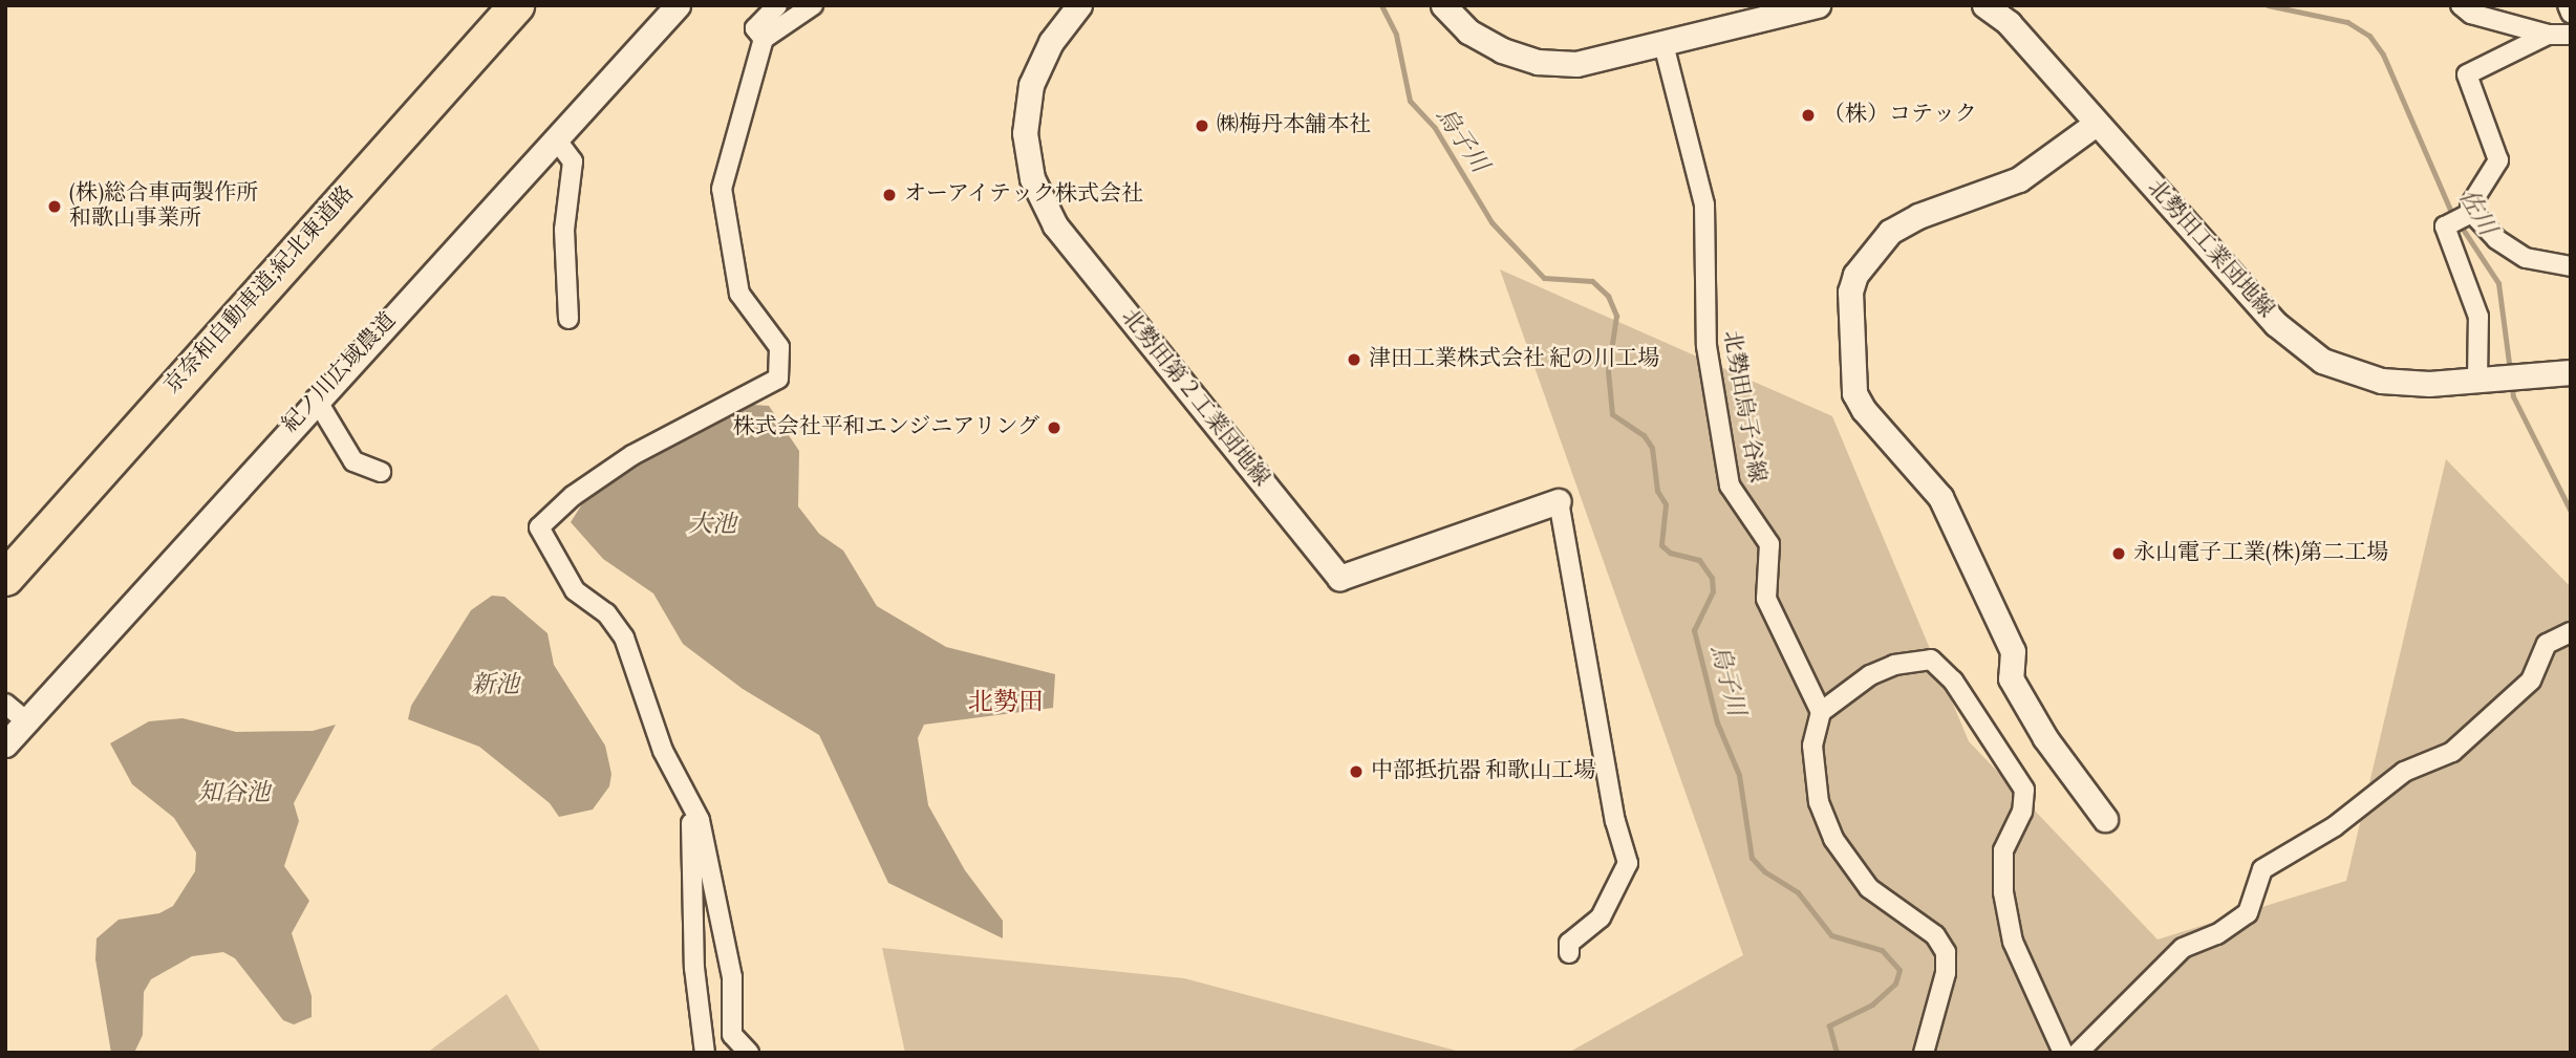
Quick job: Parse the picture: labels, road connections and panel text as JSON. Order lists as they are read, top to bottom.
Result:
{
  "streets": {
    "highway": ["京奈和自動車道;紀北東道路"],
    "street": [
      "北勢田工業団地線",
      "紀ノ川広域農道",
      "北勢田第２工業団地線",
      "北勢田烏子谷線"
    ]
  },
  "districts": ["北勢田"],
  "water": [
    "烏子川",
    "佐川",
    "大池",
    "新池",
    "知谷池"
  ],
  "places": [
    "（株）コテック",
    "㈱梅丹本舗本社",
    "オーアイテック株式会社",
    "(株)総合車両製作所 和歌山事業所",
    "津田工業株式会社 紀の川工場",
    "株式会社平和エンジニアリング",
    "永山電子工業(株)第二工場",
    "中部抵抗器 和歌山工場"
  ]
}
